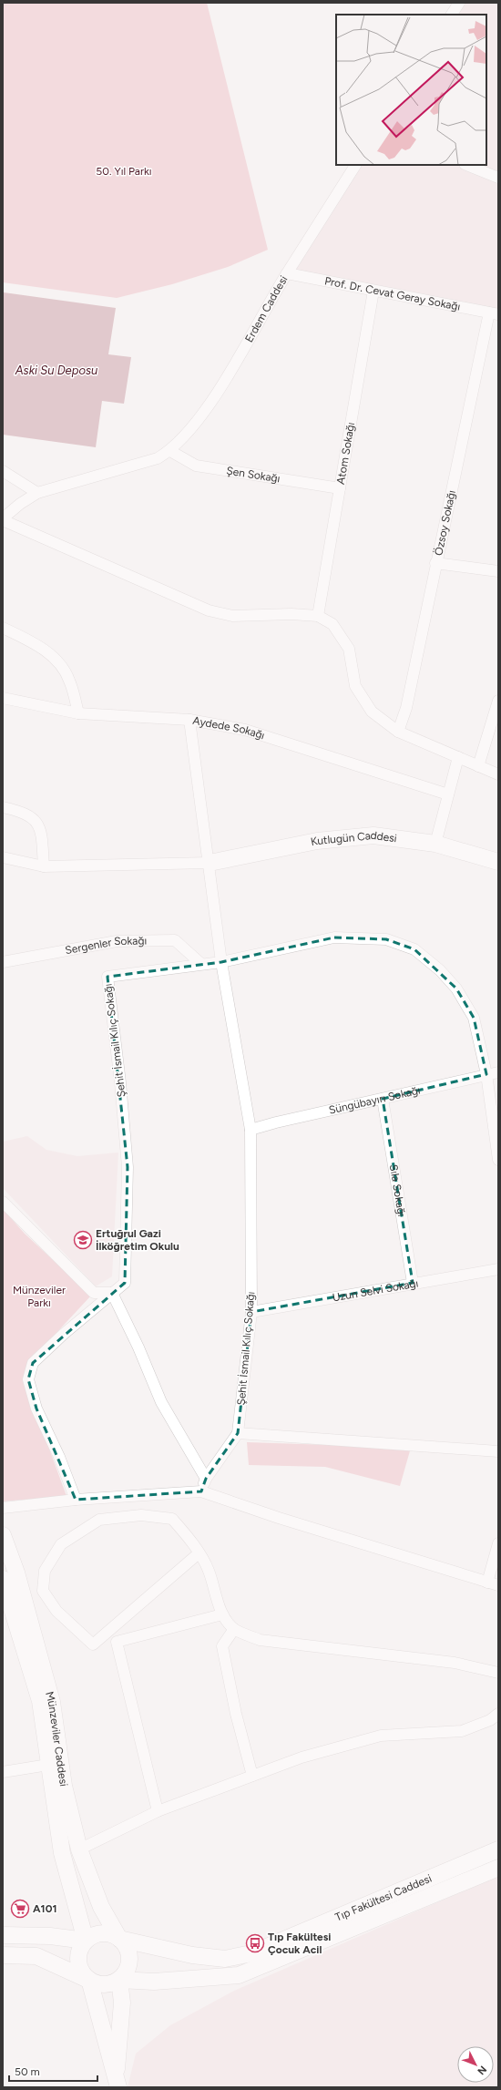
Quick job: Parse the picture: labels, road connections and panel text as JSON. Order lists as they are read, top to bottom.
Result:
{
  "streets": {
    "main road": ["Kutlugün Caddesi", "Münzeviler Caddesi", "Tıp Fakültesi Caddesi"],
    "street": [
      "Prof. Dr. Cevat Geray Sokağı",
      "Erdem Caddesi",
      "Atom Sokağı",
      "Şen Sokağı",
      "Özsoy Sokağı",
      "Aydede Sokağı",
      "Sergenler Sokağı",
      "Şehit İsmail Kılıç Sokağı",
      "Süngübayırı Sokağı",
      "Sıla Sokağı",
      "Uzun Selvi Sokağı"
    ]
  },
  "crossings": [
    ["Prof. Dr. Cevat Geray Sokağı", "Erdem Caddesi"],
    ["Prof. Dr. Cevat Geray Sokağı", "Atom Sokağı"],
    ["Prof. Dr. Cevat Geray Sokağı", "Özsoy Sokağı"],
    ["Erdem Caddesi", "Şen Sokağı"],
    ["Atom Sokağı", "Şen Sokağı"],
    ["Sergenler Sokağı", "Şehit İsmail Kılıç Sokağı"],
    ["Şehit İsmail Kılıç Sokağı", "Süngübayırı Sokağı"],
    ["Şehit İsmail Kılıç Sokağı", "Uzun Selvi Sokağı"],
    ["Süngübayırı Sokağı", "Sıla Sokağı"],
    ["Sıla Sokağı", "Uzun Selvi Sokağı"],
    ["Münzeviler Caddesi", "Tıp Fakültesi Caddesi"]
  ],
  "water": ["Aski Su Deposu"],
  "parks": ["50. Yıl Parkı", "Münzeviler Parkı"],
  "places": {
    "school or university": ["Ertuğrul Gazi İlköğretim Okulu"],
    "supermarket": ["A101"],
    "bus stop": ["Tıp Fakültesi Çocuk Acil"]
  },
  "scale_bar": "50 m",
  "north": "bottom right"
}
